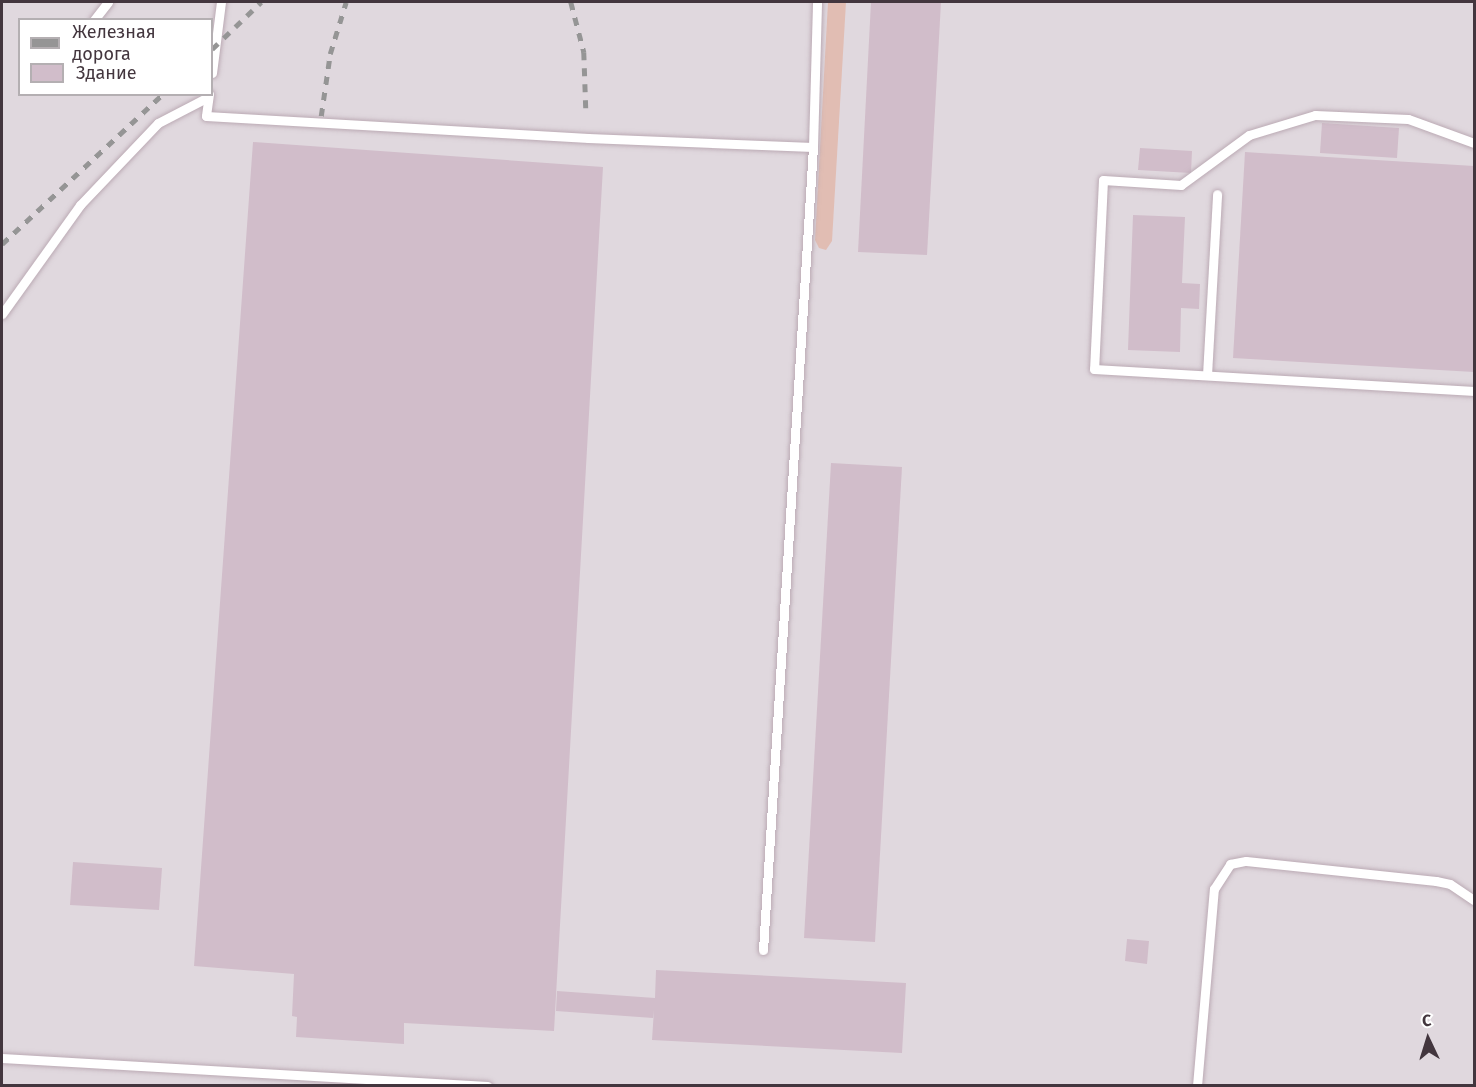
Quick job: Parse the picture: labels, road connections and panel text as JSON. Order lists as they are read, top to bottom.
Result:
{
  "legend": ["Железная дорога", "Здание"],
  "north": "top"
}
